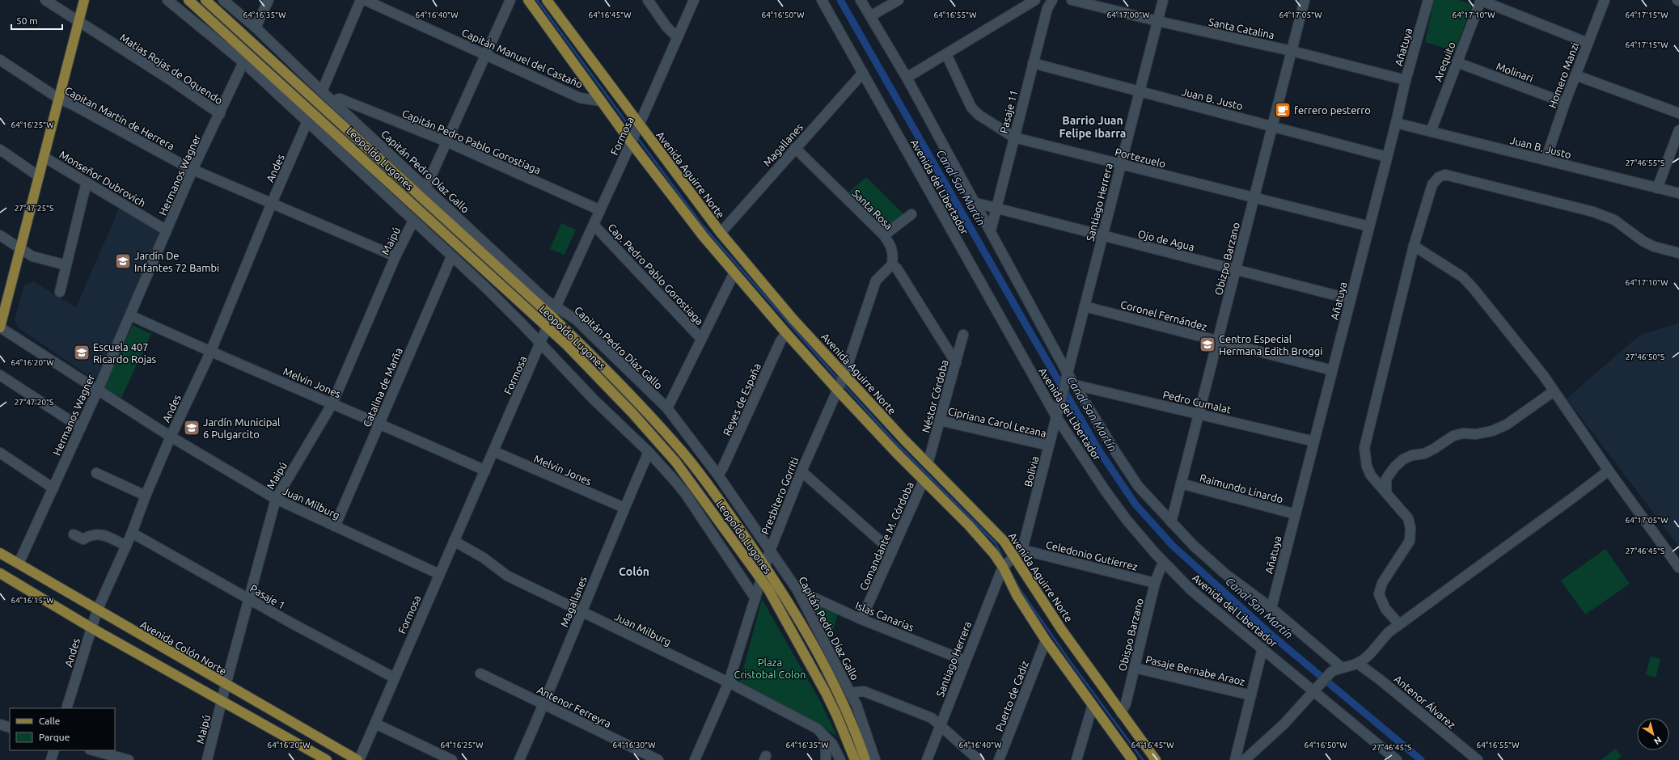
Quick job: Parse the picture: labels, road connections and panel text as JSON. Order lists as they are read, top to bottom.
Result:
{
  "streets": {
    "main road": ["Leopoldo Lugones", "Avenida Aguirre Norte", "Avenida Colón Norte"],
    "street": [
      "Santa Catalina",
      "Añatuya",
      "Capitán Manuel del Castaño",
      "Arequito",
      "Matias Rojas de Oquendo",
      "Molinari",
      "Homero Manzi",
      "Juan B. Justo",
      "Pasaje 11",
      "Capitan Martín de Herrera",
      "Formosa",
      "Capitán Pedro Pablo Gorostiaga",
      "Magallanes",
      "Portezuelo",
      "Andes",
      "Capitán Pedro Díaz Gallo",
      "Hermanos Wagner",
      "Monseñor Dubrovich",
      "Avenida del Libertador",
      "Santiago Herrera",
      "Santa Rosa",
      "Ojo de Agua",
      "Maipú",
      "Obizpo Barzano",
      "Cap. Pedro Pablo Gorostiaga",
      "Coronel Fernández",
      "Melvin Jones",
      "Catalina de Marña",
      "Néstor Córdoba",
      "Reyes de España",
      "Pedro Cumalat",
      "Cipriana Carol Lezana",
      "Bolivia",
      "Raimundo Linardo",
      "Presbítero Gorriti",
      "Juan Milburg",
      "Comandante M. Córdoba",
      "Celedonio Gutierrez",
      "Pasaje 1",
      "Islas Canarias",
      "Obispo Barzano",
      "Pasaje Bernabe Araoz",
      "Puerto de Cadiz",
      "Antenor Álvarez",
      "Antenor Ferreyra"
    ]
  },
  "crossings": [
    ["Santa Catalina", "Añatuya"],
    ["Santa Catalina", "Santiago Herrera"],
    ["Santa Catalina", "Obizpo Barzano"],
    ["Añatuya", "Juan B. Justo"],
    ["Añatuya", "Portezuelo"],
    ["Añatuya", "Avenida del Libertador"],
    ["Añatuya", "Ojo de Agua"],
    ["Añatuya", "Coronel Fernández"],
    ["Añatuya", "Pedro Cumalat"],
    ["Añatuya", "Raimundo Linardo"],
    ["Capitán Manuel del Castaño", "Avenida Aguirre Norte"],
    ["Arequito", "Molinari"],
    ["Arequito", "Juan B. Justo"],
    ["Matias Rojas de Oquendo", "Hermanos Wagner"],
    ["Molinari", "Homero Manzi"],
    ["Homero Manzi", "Juan B. Justo"],
    ["Juan B. Justo", "Pasaje 11"],
    ["Juan B. Justo", "Santiago Herrera"],
    ["Juan B. Justo", "Obizpo Barzano"],
    ["Pasaje 11", "Portezuelo"],
    ["Pasaje 11", "Avenida del Libertador"],
    ["Pasaje 11", "Ojo de Agua"],
    ["Capitan Martín de Herrera", "Andes"],
    ["Capitan Martín de Herrera", "Hermanos Wagner"],
    ["Capitan Martín de Herrera", "Maipú"],
    ["Formosa", "Capitán Pedro Pablo Gorostiaga"],
    ["Formosa", "Leopoldo Lugones"],
    ["Formosa", "Capitán Pedro Díaz Gallo"],
    ["Formosa", "Avenida Aguirre Norte"],
    ["Formosa", "Cap. Pedro Pablo Gorostiaga"],
    ["Formosa", "Melvin Jones"],
    ["Formosa", "Juan Milburg"],
    ["Formosa", "Pasaje 1"],
    ["Formosa", "Avenida Colón Norte"],
    ["Capitán Pedro Pablo Gorostiaga", "Capitán Pedro Díaz Gallo"],
    ["Magallanes", "Avenida Aguirre Norte"],
    ["Magallanes", "Avenida del Libertador"],
    ["Magallanes", "Santa Rosa"],
    ["Magallanes", "Melvin Jones"],
    ["Magallanes", "Juan Milburg"],
    ["Magallanes", "Antenor Ferreyra"],
    ["Portezuelo", "Santiago Herrera"],
    ["Portezuelo", "Obizpo Barzano"],
    ["Leopoldo Lugones", "Presbítero Gorriti"],
    ["Andes", "Melvin Jones"],
    ["Andes", "Juan Milburg"],
    ["Andes", "Pasaje 1"],
    ["Andes", "Avenida Colón Norte"],
    ["Capitán Pedro Díaz Gallo", "Reyes de España"],
    ["Capitán Pedro Díaz Gallo", "Presbítero Gorriti"],
    ["Capitán Pedro Díaz Gallo", "Islas Canarias"],
    ["Hermanos Wagner", "Monseñor Dubrovich"],
    ["Hermanos Wagner", "Melvin Jones"],
    ["Hermanos Wagner", "Juan Milburg"],
    ["Hermanos Wagner", "Avenida Colón Norte"],
    ["Avenida Aguirre Norte", "Santiago Herrera"],
    ["Avenida Aguirre Norte", "Néstor Córdoba"],
    ["Avenida Aguirre Norte", "Reyes de España"],
    ["Avenida Aguirre Norte", "Presbítero Gorriti"],
    ["Avenida Aguirre Norte", "Comandante M. Córdoba"],
    ["Avenida Aguirre Norte", "Obispo Barzano"],
    ["Avenida Aguirre Norte", "Puerto de Cadiz"],
    ["Avenida del Libertador", "Santiago Herrera"],
    ["Avenida del Libertador", "Ojo de Agua"],
    ["Avenida del Libertador", "Obizpo Barzano"],
    ["Avenida del Libertador", "Pedro Cumalat"],
    ["Avenida del Libertador", "Bolivia"],
    ["Avenida del Libertador", "Obispo Barzano"],
    ["Santiago Herrera", "Ojo de Agua"],
    ["Santiago Herrera", "Coronel Fernández"],
    ["Santiago Herrera", "Bolivia"],
    ["Santiago Herrera", "Islas Canarias"],
    ["Santa Rosa", "Presbítero Gorriti"],
    ["Ojo de Agua", "Obizpo Barzano"],
    ["Maipú", "Melvin Jones"],
    ["Maipú", "Juan Milburg"],
    ["Maipú", "Pasaje 1"],
    ["Maipú", "Avenida Colón Norte"],
    ["Obizpo Barzano", "Coronel Fernández"],
    ["Obizpo Barzano", "Pedro Cumalat"],
    ["Obizpo Barzano", "Raimundo Linardo"],
    ["Melvin Jones", "Catalina de Marña"],
    ["Catalina de Marña", "Juan Milburg"],
    ["Néstor Córdoba", "Cipriana Carol Lezana"],
    ["Cipriana Carol Lezana", "Bolivia"],
    ["Bolivia", "Celedonio Gutierrez"],
    ["Presbítero Gorriti", "Juan Milburg"],
    ["Comandante M. Córdoba", "Islas Canarias"],
    ["Celedonio Gutierrez", "Obispo Barzano"],
    ["Obispo Barzano", "Pasaje Bernabe Araoz"]
  ],
  "districts": ["Barrio Juan Felipe Ibarra", "Colón"],
  "water": ["Canal San Martín"],
  "parks": ["Plaza Cristobal Colon"],
  "places": {
    "cafe": ["ferrero pesterro"],
    "school or university": [
      "Jardín De Infantes 72 Bambi",
      "Centro Especial Hermana Edith Broggi",
      "Escuela 407 Ricardo Rojas",
      "Jardín Municipal 6 Pulgarcito"
    ]
  },
  "legend": ["Calle", "Parque"],
  "scale_bar": "50 m",
  "north": "bottom right",
  "coordinates": [
    "64°16'35\"W",
    "64°16'40\"W",
    "64°16'45\"W",
    "64°16'50\"W",
    "64°16'55\"W",
    "64°17'00\"W",
    "64°17'05\"W",
    "64°17'10\"W",
    "64°17'15\"W",
    "64°16'25\"W",
    "27°46'55\"S",
    "27°47'25\"S",
    "27°46'50\"S",
    "64°16'20\"W",
    "27°47'20\"S",
    "27°46'45\"S",
    "64°16'15\"W",
    "64°16'30\"W"
  ]
}
